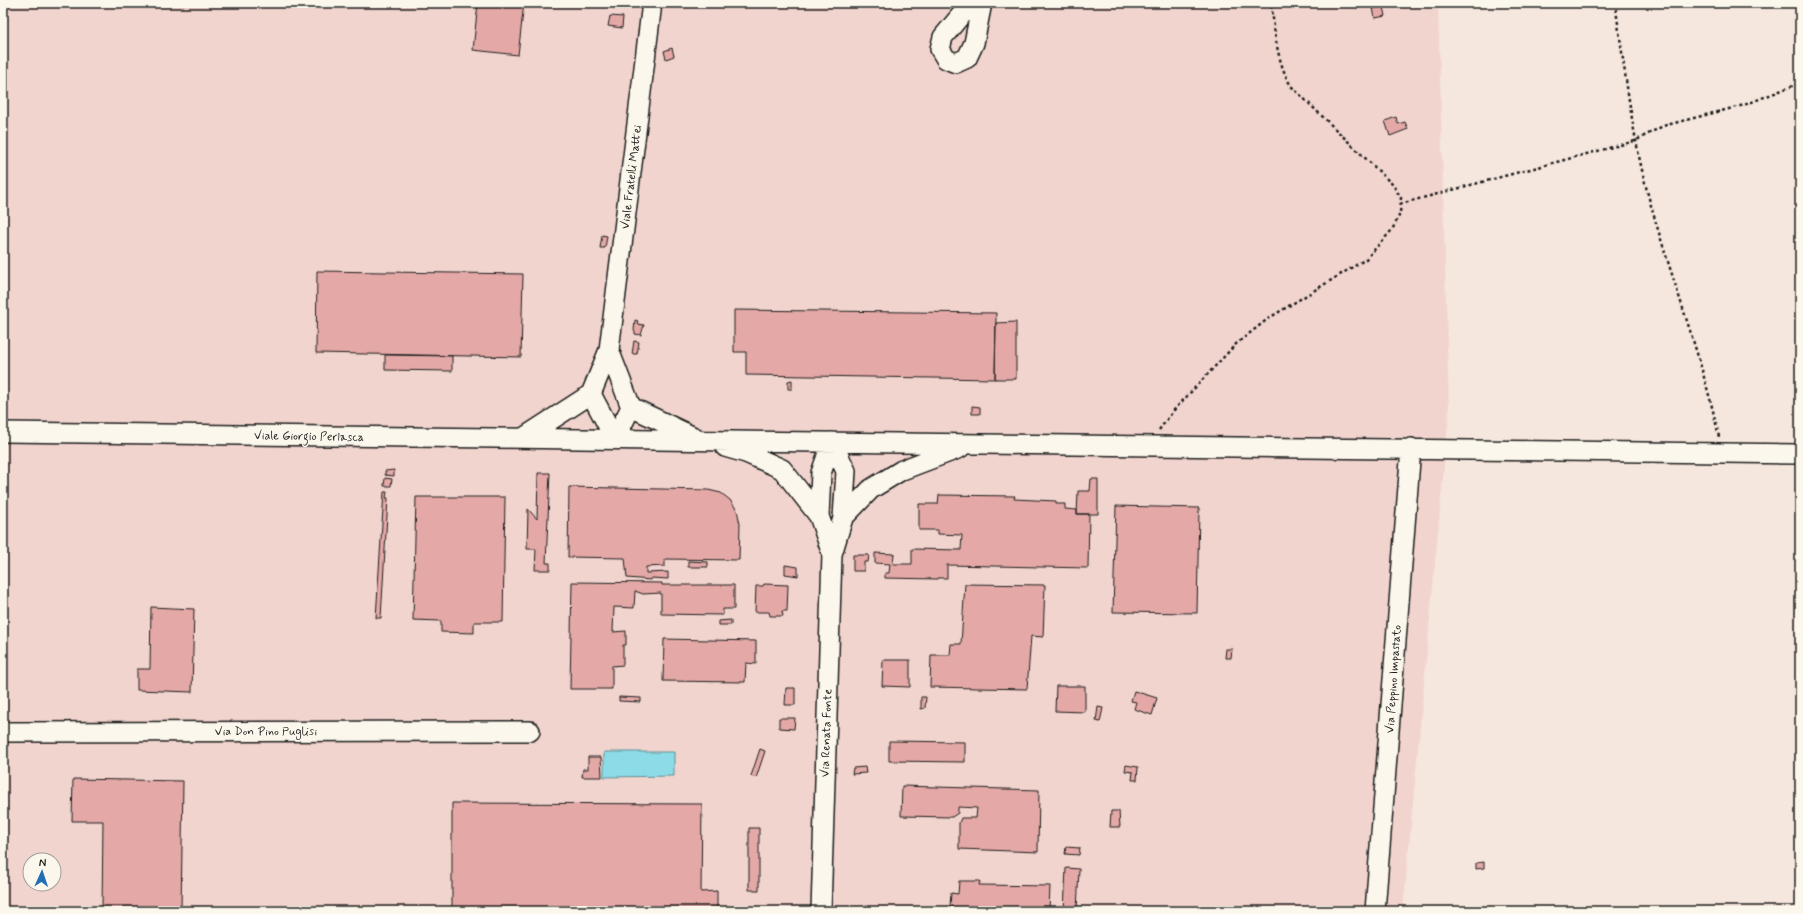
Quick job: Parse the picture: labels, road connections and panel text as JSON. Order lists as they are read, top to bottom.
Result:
{
  "streets": {
    "street": [
      "Viale Fratelli Mattei",
      "Viale Giorgio Perlasca",
      "Via Peppino Impastato",
      "Via Don Pino Puglisi",
      "Via Renata Fonte"
    ]
  },
  "crossings": [
    ["Viale Giorgio Perlasca", "Via Peppino Impastato"],
    ["Viale Giorgio Perlasca", "Via Renata Fonte"]
  ],
  "north": "top"
}
